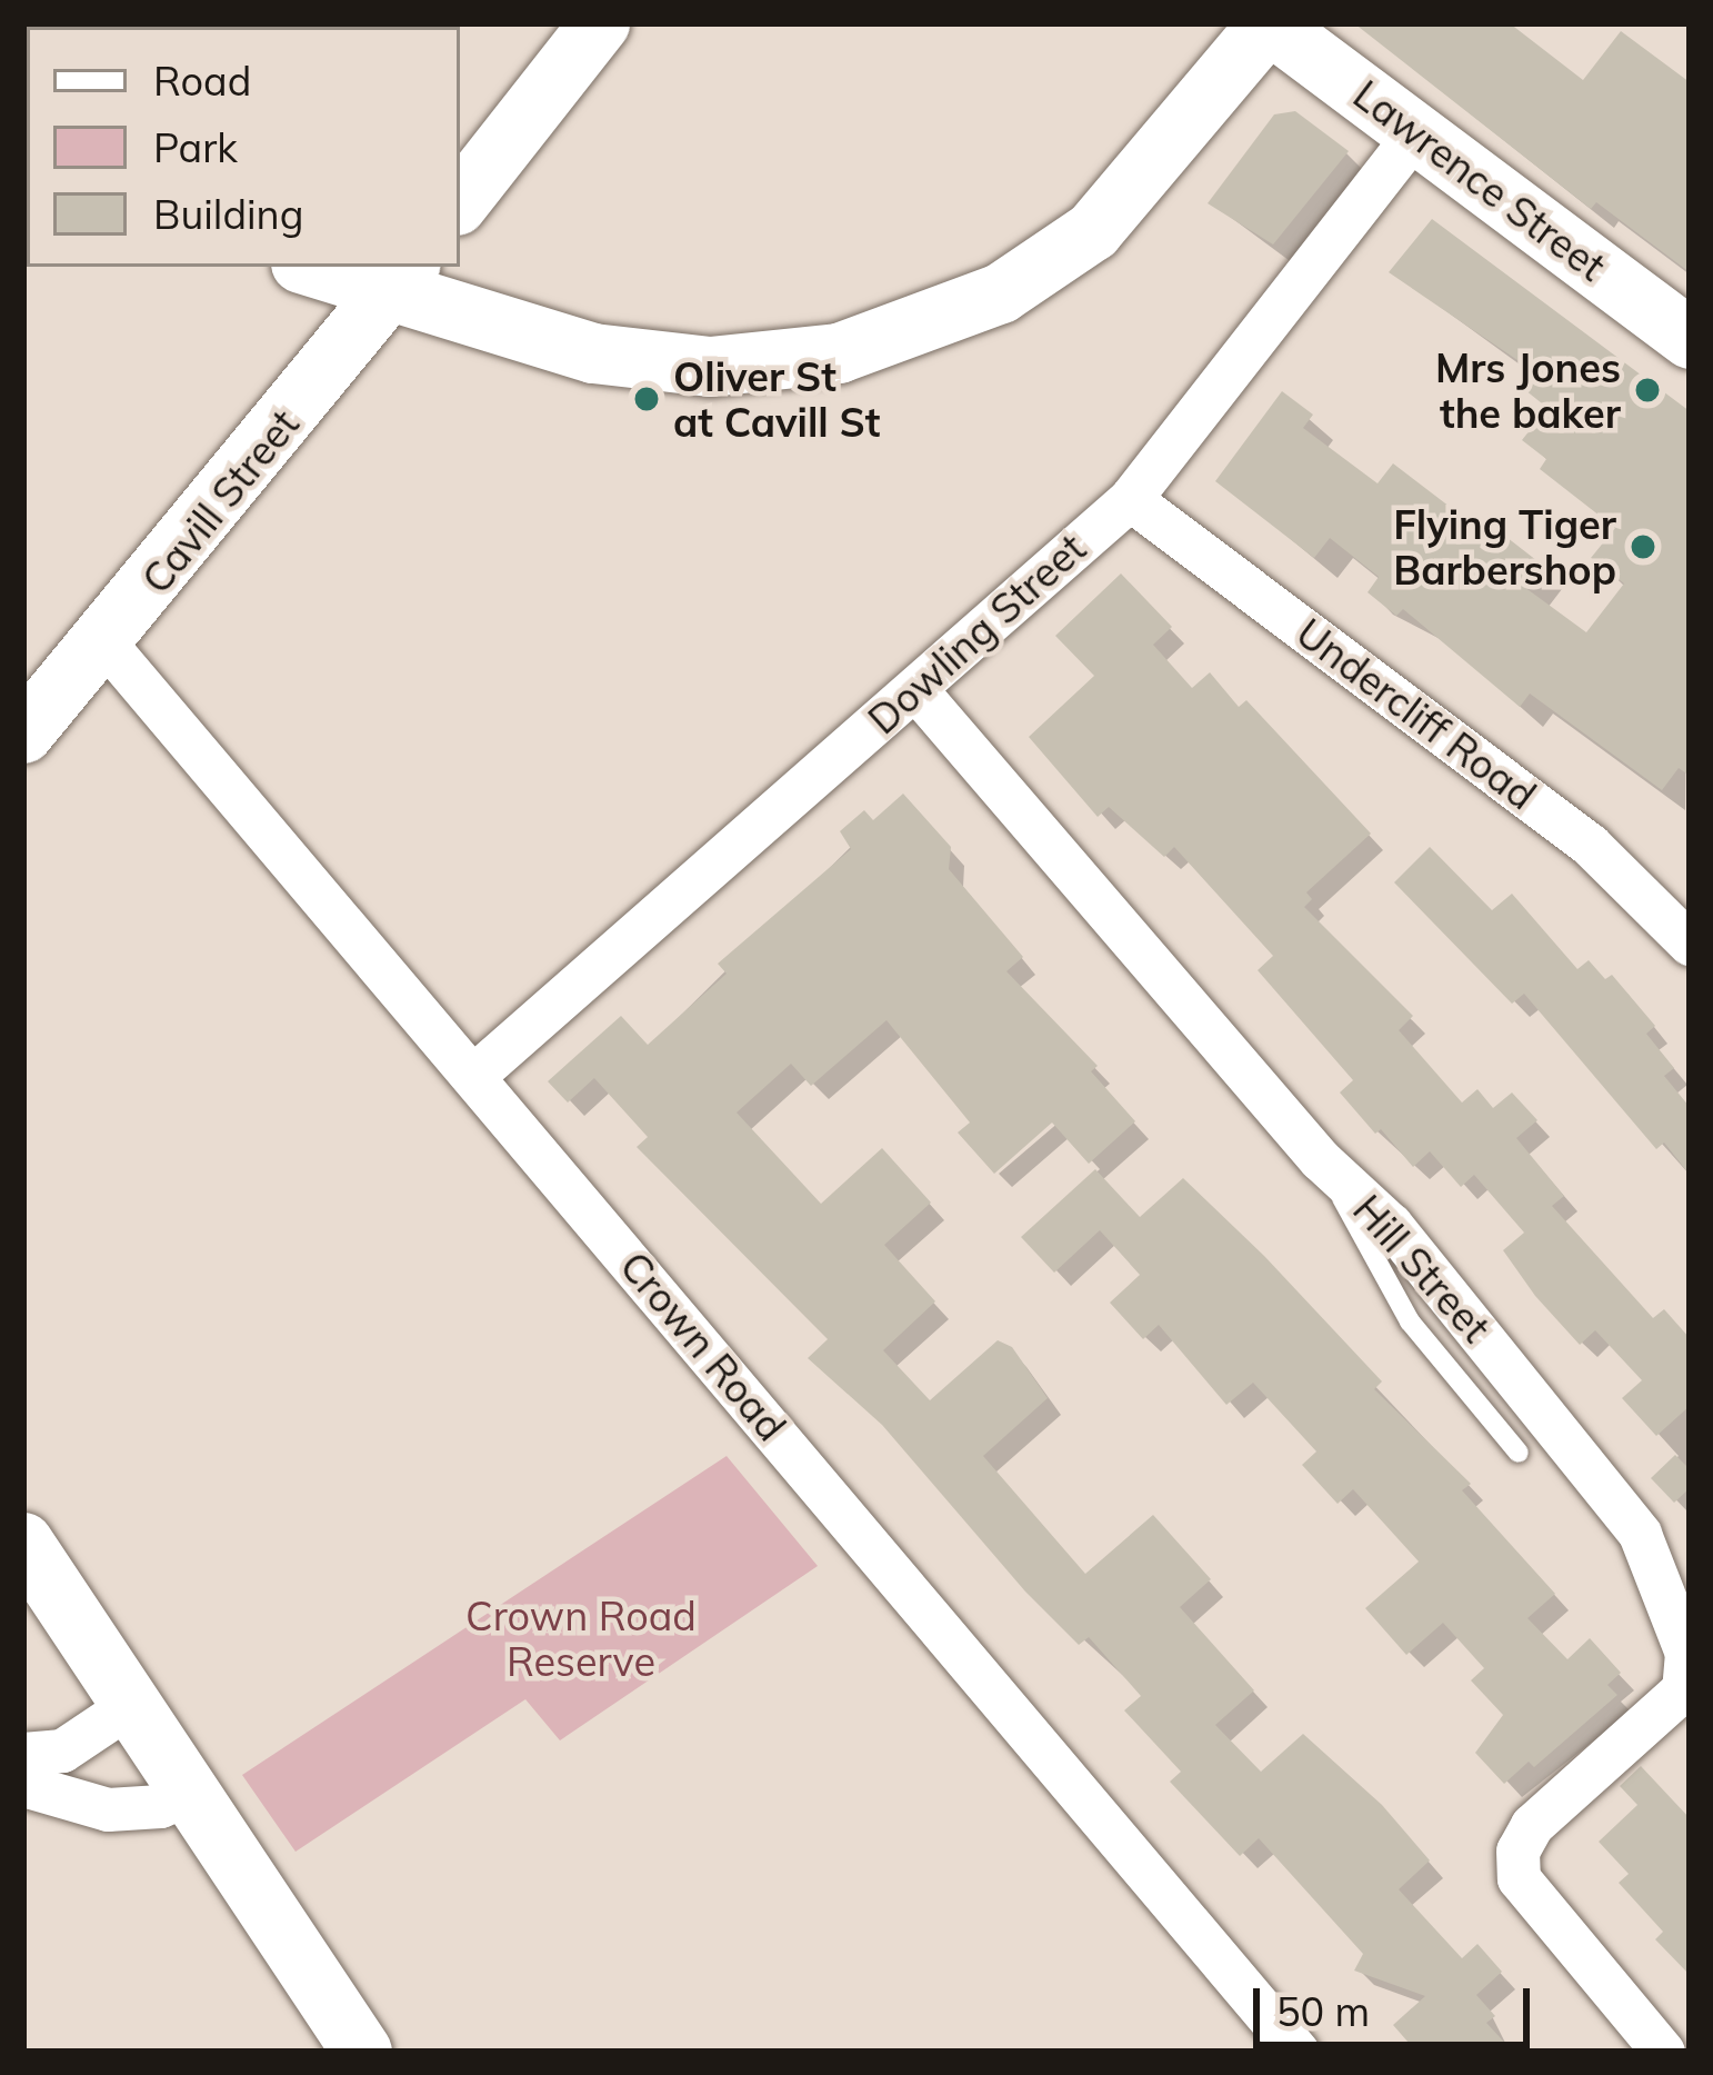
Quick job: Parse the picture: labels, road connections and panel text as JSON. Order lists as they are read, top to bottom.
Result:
{
  "streets": {
    "main road": ["Lawrence Street", "Cavill Street"],
    "street": [
      "Dowling Street",
      "Undercliff Road",
      "Hill Street",
      "Crown Road"
    ]
  },
  "crossings": [
    ["Lawrence Street", "Dowling Street"],
    ["Cavill Street", "Crown Road"],
    ["Dowling Street", "Undercliff Road"],
    ["Dowling Street", "Hill Street"],
    ["Dowling Street", "Crown Road"]
  ],
  "parks": ["Crown Road Reserve"],
  "places": ["Mrs Jones the baker", "Oliver St at Cavill St", "Flying Tiger Barbershop"],
  "legend": ["Road", "Park", "Building"],
  "scale_bar": "50 m"
}
